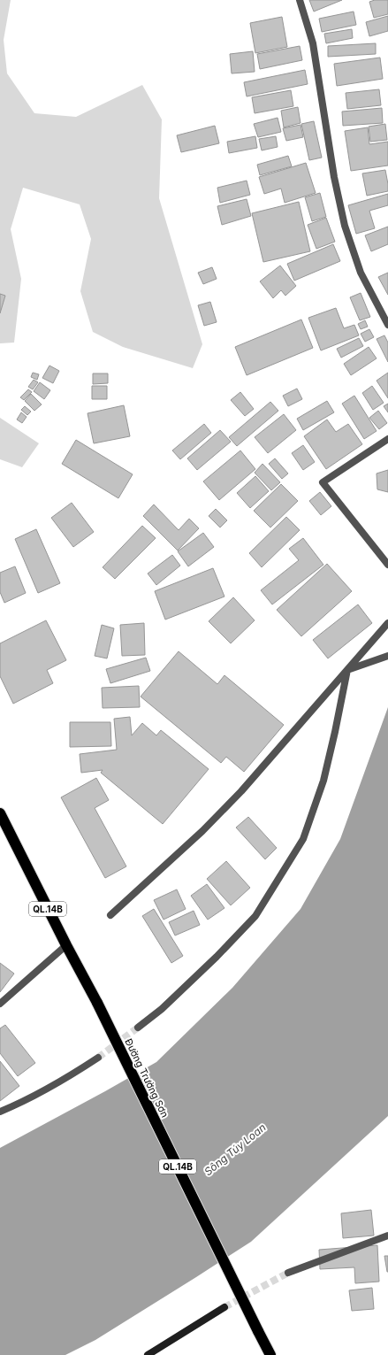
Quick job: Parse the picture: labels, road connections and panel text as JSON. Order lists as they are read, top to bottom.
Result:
{
  "streets": {
    "highway": ["QL.14B", "Đường Trường Sơn"]
  },
  "water": ["Sông Túy Loan"]
}
